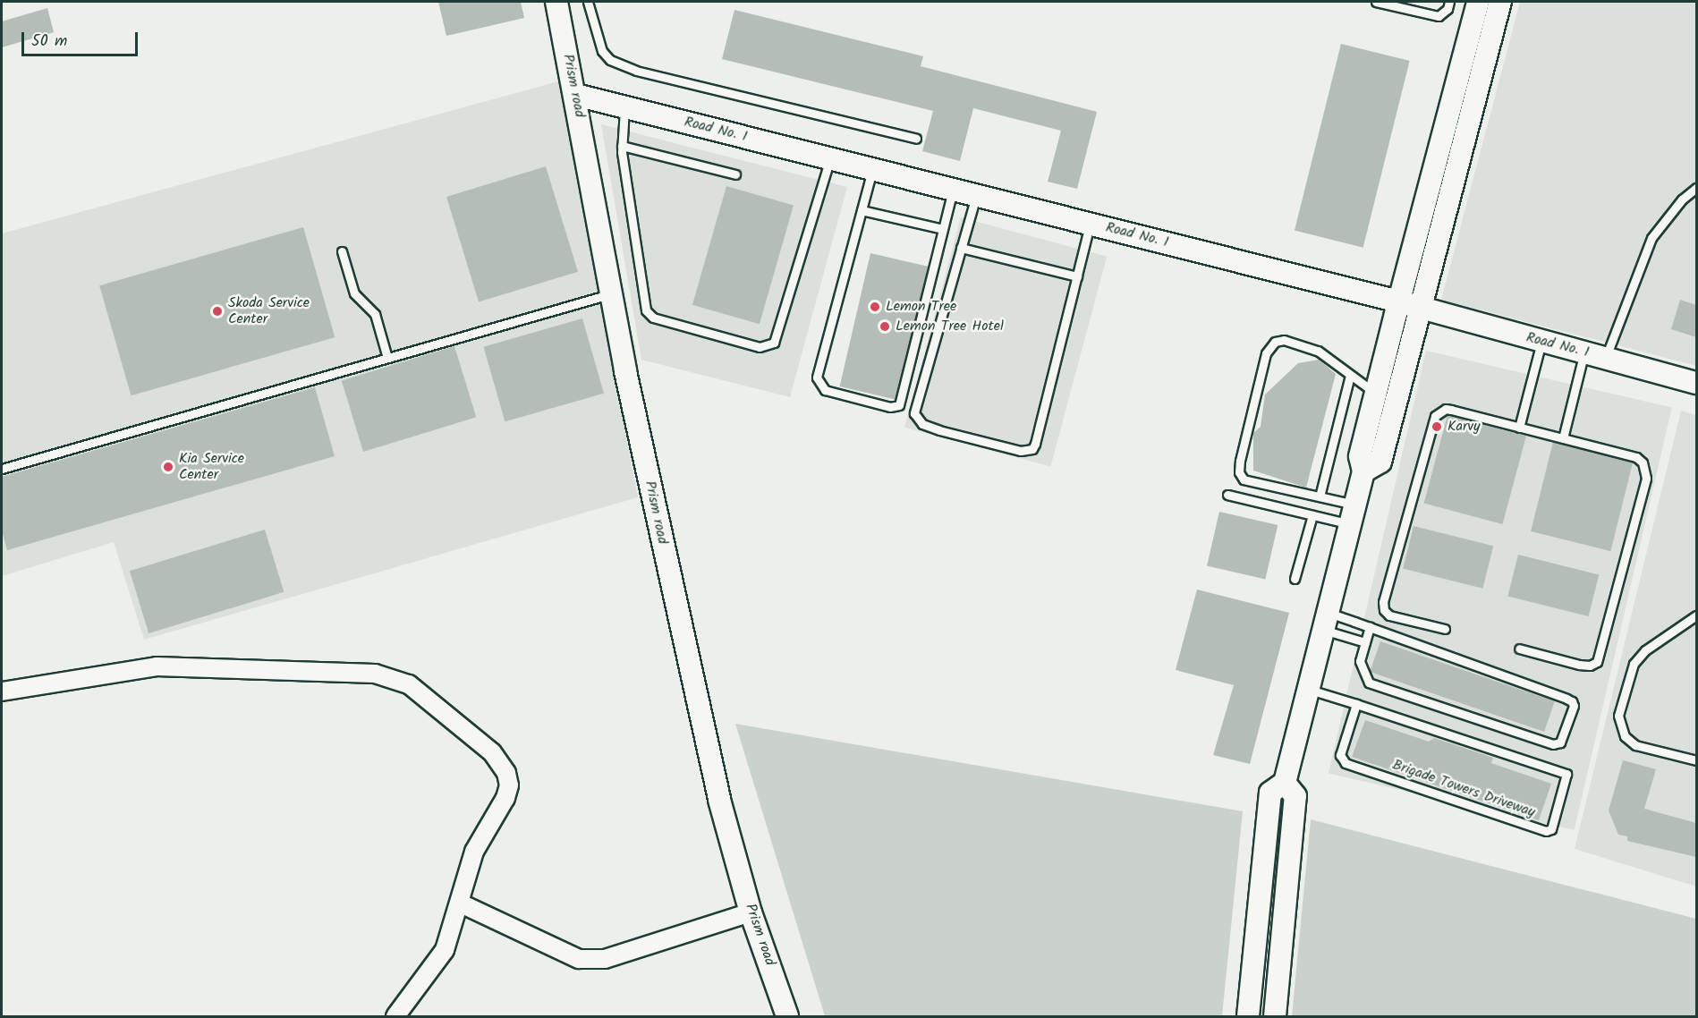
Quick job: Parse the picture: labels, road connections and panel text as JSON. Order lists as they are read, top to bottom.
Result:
{
  "streets": {
    "street": ["Prism road", "Road No. 1"],
    "lane": ["Brigade Towers Driveway"]
  },
  "crossings": [
    ["Prism road", "Road No. 1"]
  ],
  "places": [
    "Lemon Tree",
    "Skoda Service Center",
    "Lemon Tree Hotel",
    "Karvy",
    "Kia Service Center"
  ],
  "scale_bar": "50 m"
}
